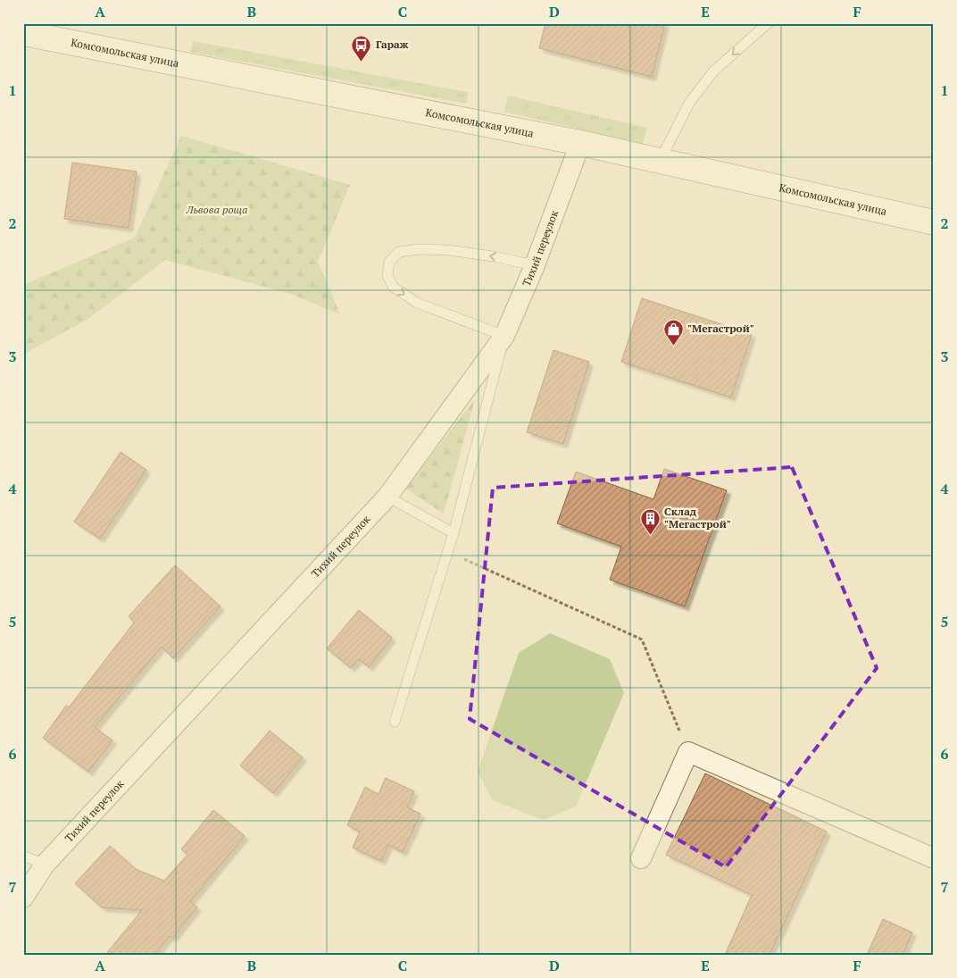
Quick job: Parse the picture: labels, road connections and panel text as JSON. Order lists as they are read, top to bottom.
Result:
{
  "streets": {
    "main road": ["Комсомольская улица"],
    "street": ["Тихий переулок"]
  },
  "crossings": [
    ["Комсомольская улица", "Тихий переулок"]
  ],
  "parks": ["Львова роща"],
  "places": {
    "bus stop": ["Гараж"],
    "shop": ["\"Мегастрой\""],
    "building": ["Склад \"Мегастрой\""]
  },
  "grid": {
    "columns": [
      "A",
      "B",
      "C",
      "D",
      "E",
      "F"
    ],
    "rows": [
      "1",
      "2",
      "3",
      "4",
      "5",
      "6",
      "7"
    ]
  }
}
